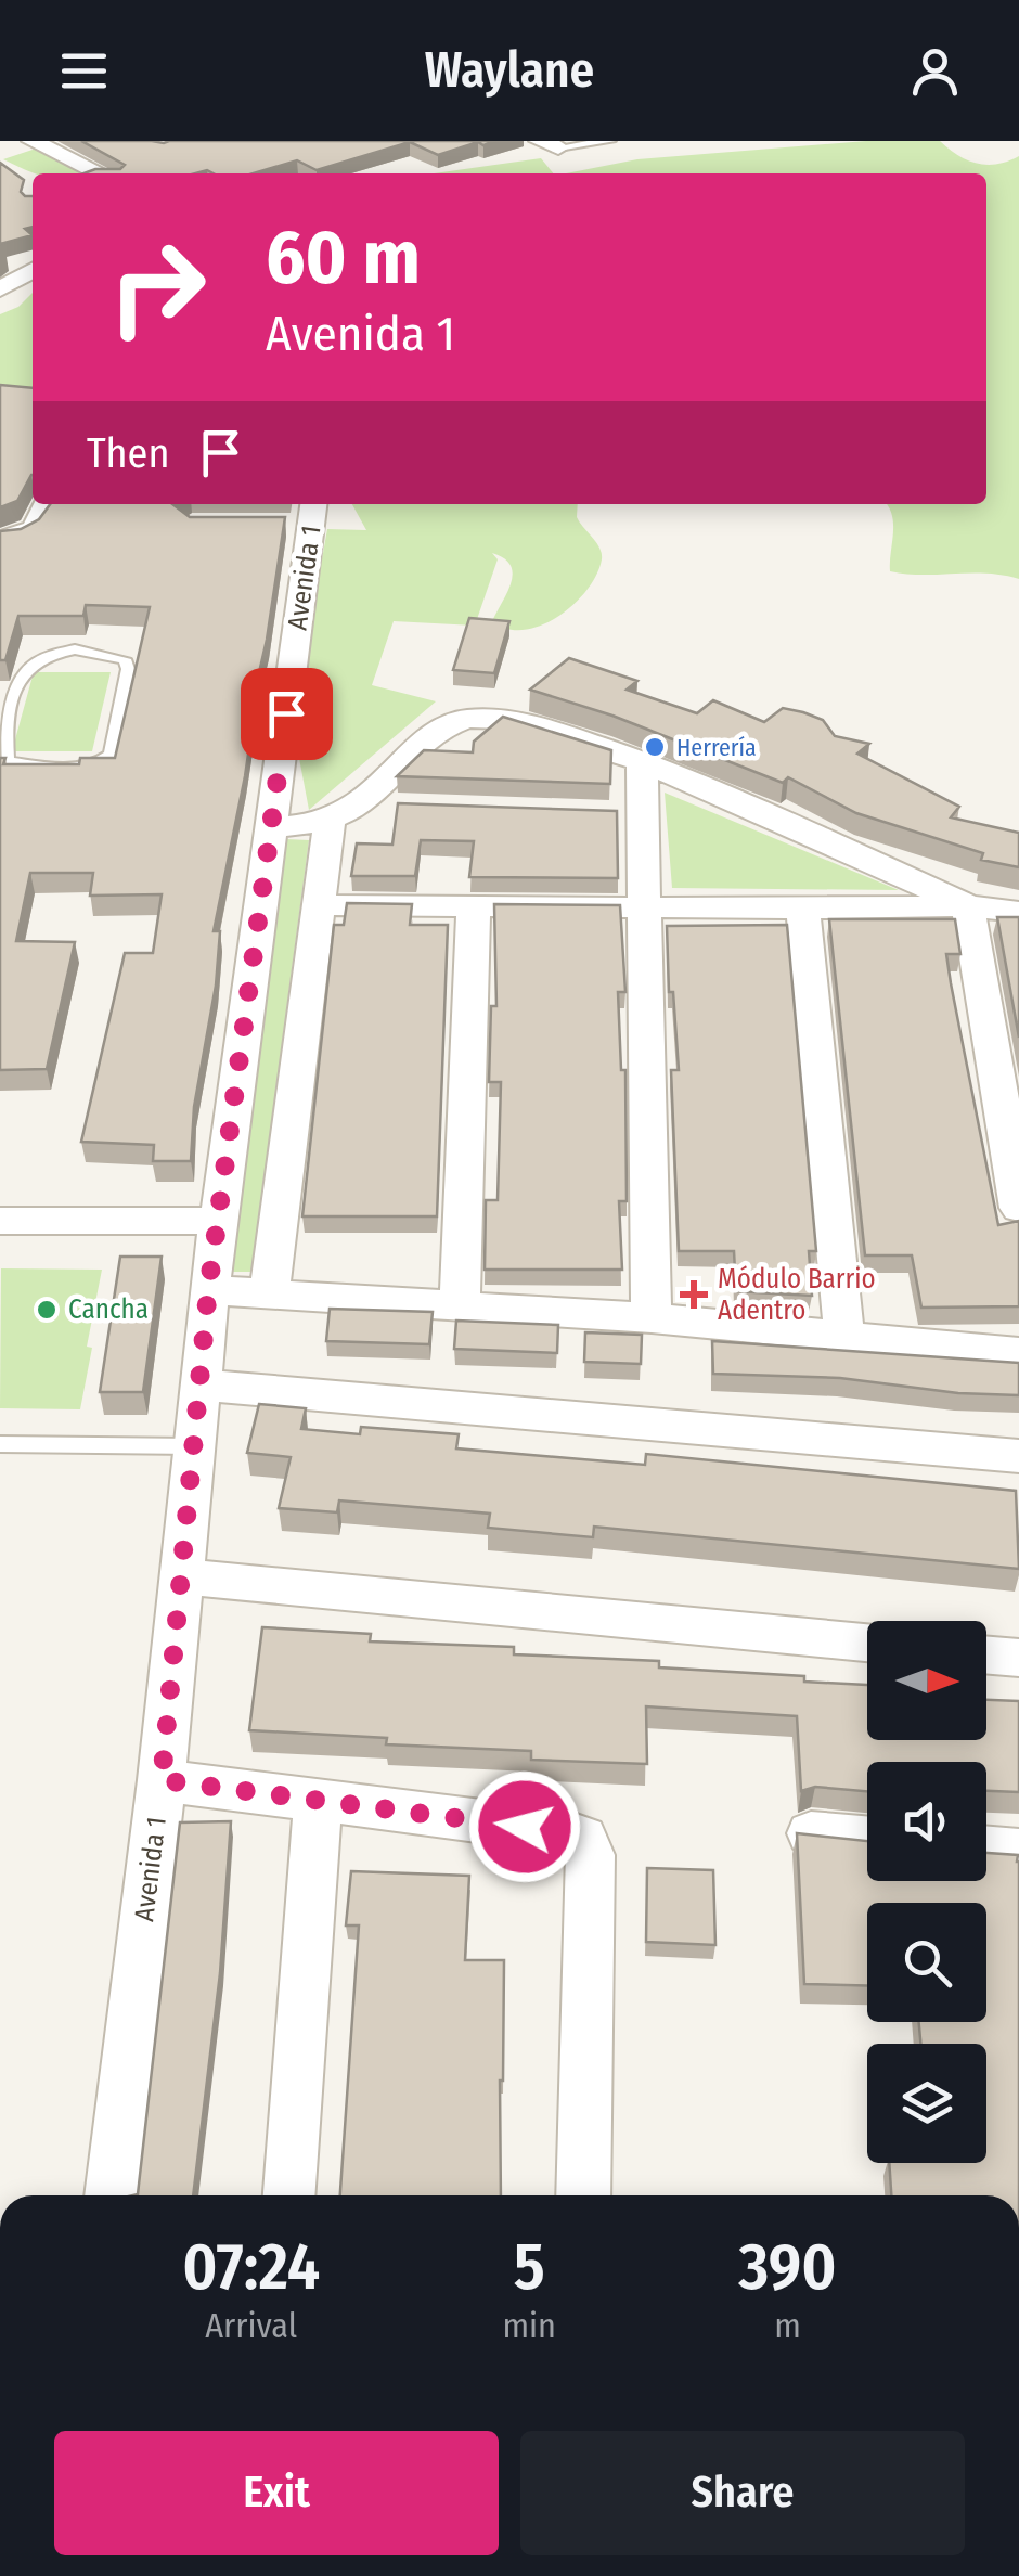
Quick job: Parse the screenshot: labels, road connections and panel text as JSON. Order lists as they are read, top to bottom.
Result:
{
  "streets": {
    "street": ["Avenida 1"]
  },
  "places": {
    "other": ["Herrería", "Cancha"],
    "health": ["Módulo Barrio Adentro"]
  },
  "north": "right",
  "page": {
    "header": "Waylane",
    "turn": ["60 m", "Avenida 1"],
    "then": "Then",
    "eta": [
      "07:24",
      "Arrival",
      "5",
      "min",
      "390",
      "m"
    ],
    "buttons": ["Exit", "Share"]
  }
}
